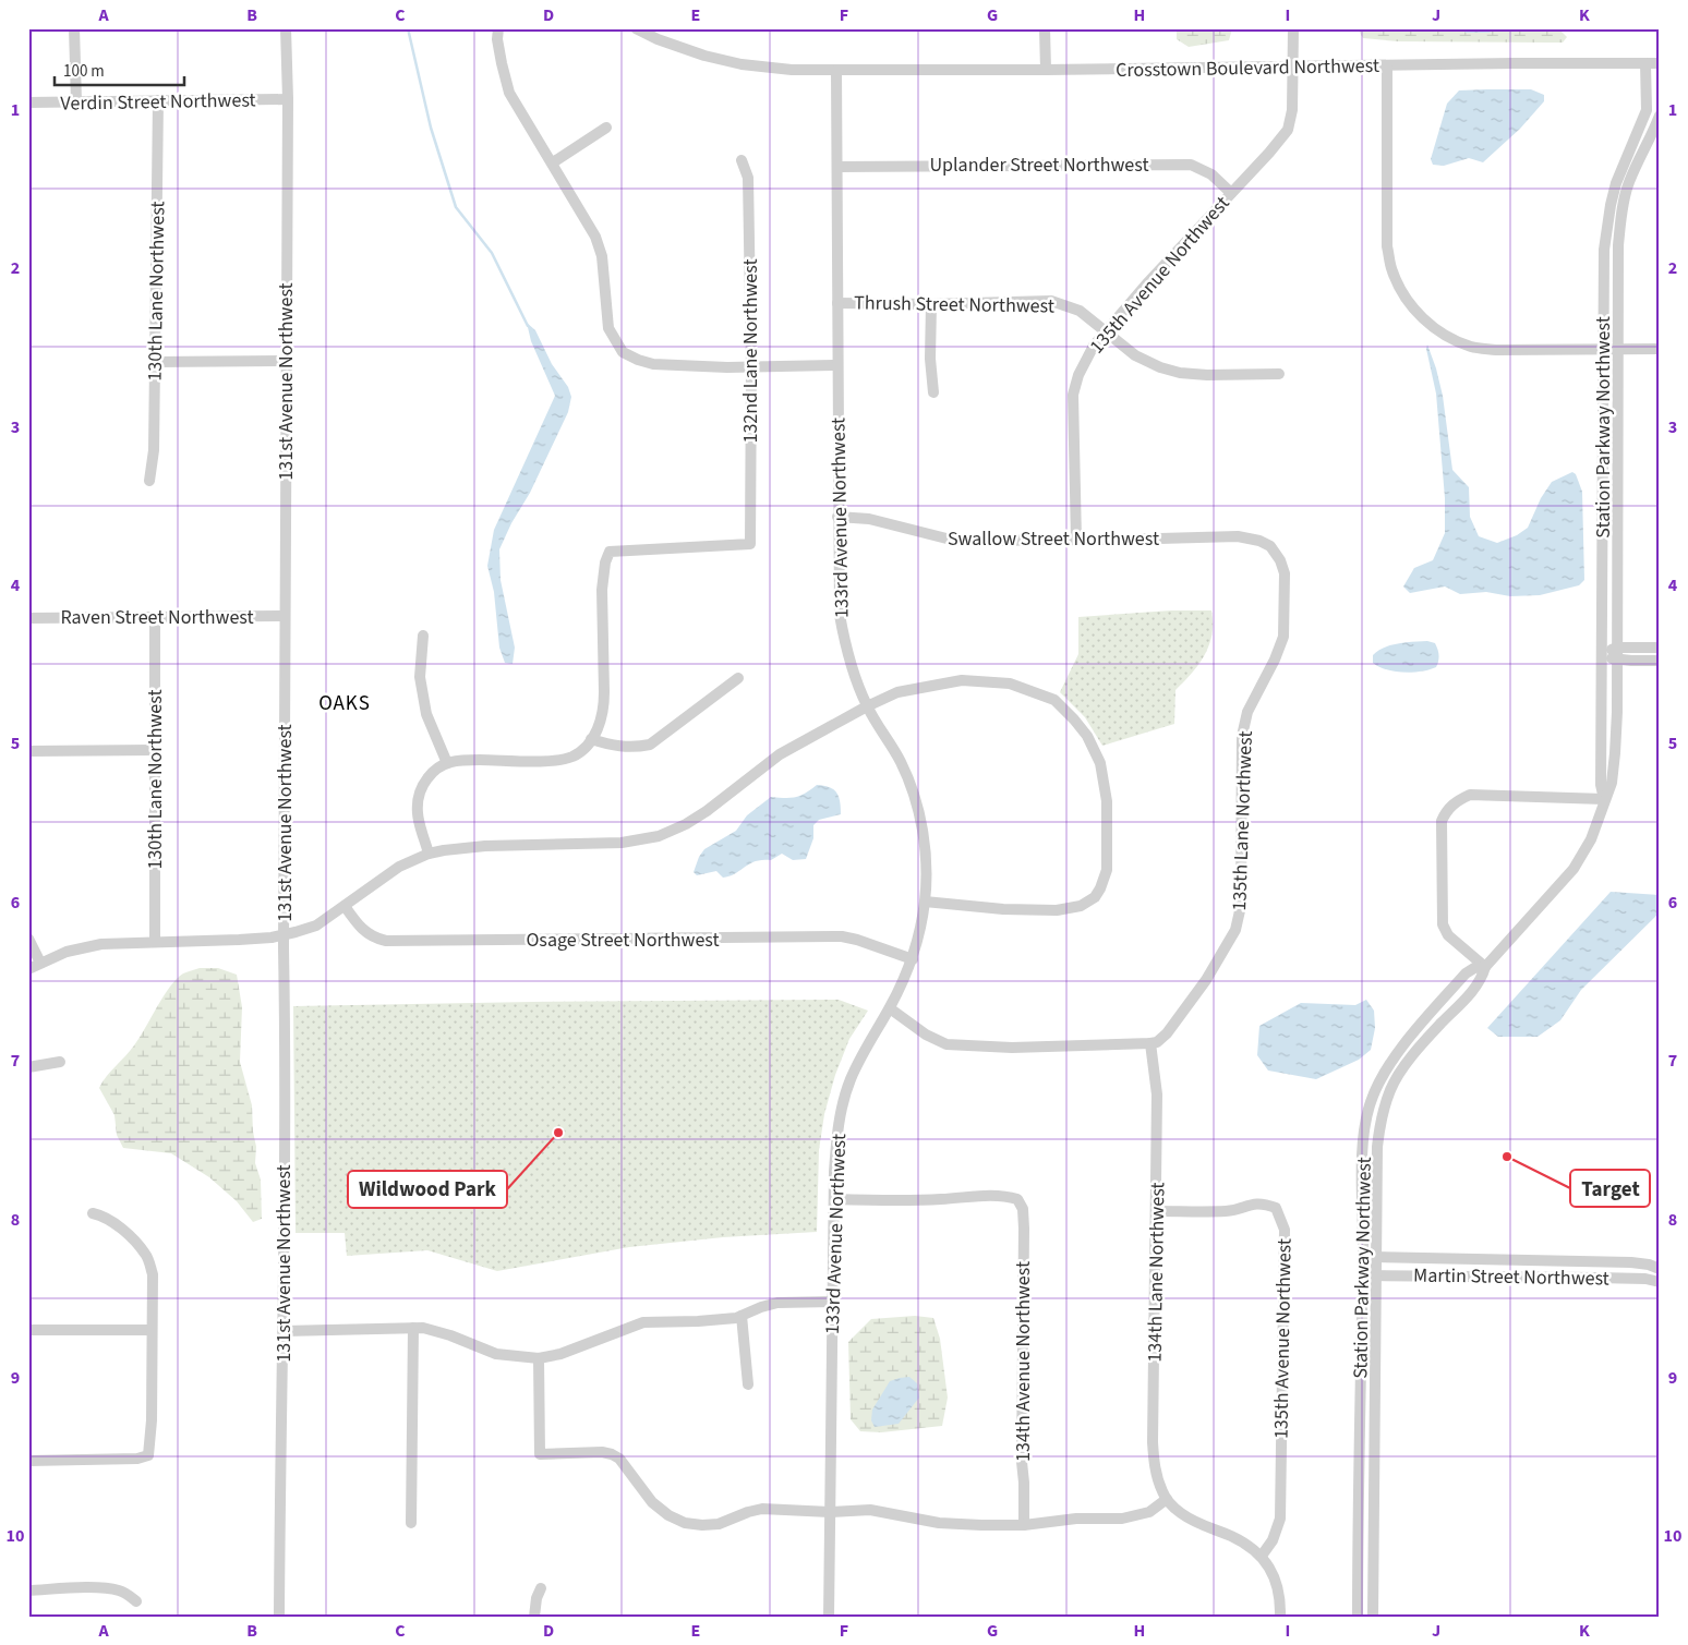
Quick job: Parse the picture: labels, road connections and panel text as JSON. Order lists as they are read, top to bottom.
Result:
{
  "streets": {
    "street": [
      "Crosstown Boulevard Northwest",
      "Verdin Street Northwest",
      "Uplander Street Northwest",
      "135th Avenue Northwest",
      "130th Lane Northwest",
      "Thrush Street Northwest",
      "132nd Lane Northwest",
      "131st Avenue Northwest",
      "Station Parkway Northwest",
      "133rd Avenue Northwest",
      "Swallow Street Northwest",
      "Raven Street Northwest",
      "135th Lane Northwest",
      "Osage Street Northwest",
      "134th Lane Northwest",
      "Martin Street Northwest",
      "134th Avenue Northwest"
    ]
  },
  "crossings": [
    ["Crosstown Boulevard Northwest", "135th Avenue Northwest"],
    ["Crosstown Boulevard Northwest", "Station Parkway Northwest"],
    ["Crosstown Boulevard Northwest", "133rd Avenue Northwest"],
    ["Verdin Street Northwest", "130th Lane Northwest"],
    ["Verdin Street Northwest", "131st Avenue Northwest"],
    ["Uplander Street Northwest", "135th Avenue Northwest"],
    ["Uplander Street Northwest", "133rd Avenue Northwest"],
    ["135th Avenue Northwest", "Thrush Street Northwest"],
    ["135th Avenue Northwest", "Swallow Street Northwest"],
    ["135th Avenue Northwest", "134th Lane Northwest"],
    ["130th Lane Northwest", "Raven Street Northwest"],
    ["Thrush Street Northwest", "133rd Avenue Northwest"],
    ["131st Avenue Northwest", "Raven Street Northwest"],
    ["Station Parkway Northwest", "Martin Street Northwest"],
    ["133rd Avenue Northwest", "Swallow Street Northwest"],
    ["133rd Avenue Northwest", "Osage Street Northwest"],
    ["133rd Avenue Northwest", "134th Avenue Northwest"],
    ["Swallow Street Northwest", "135th Lane Northwest"],
    ["135th Lane Northwest", "134th Lane Northwest"]
  ],
  "districts": ["OAKS"],
  "places": ["Wildwood Park", "Target"],
  "scale_bar": "100 m",
  "grid": {
    "columns": [
      "A",
      "B",
      "C",
      "D",
      "E",
      "F",
      "G",
      "H",
      "I",
      "J",
      "K"
    ],
    "rows": [
      "1",
      "2",
      "3",
      "4",
      "5",
      "6",
      "7",
      "8",
      "9",
      "10"
    ]
  }
}
